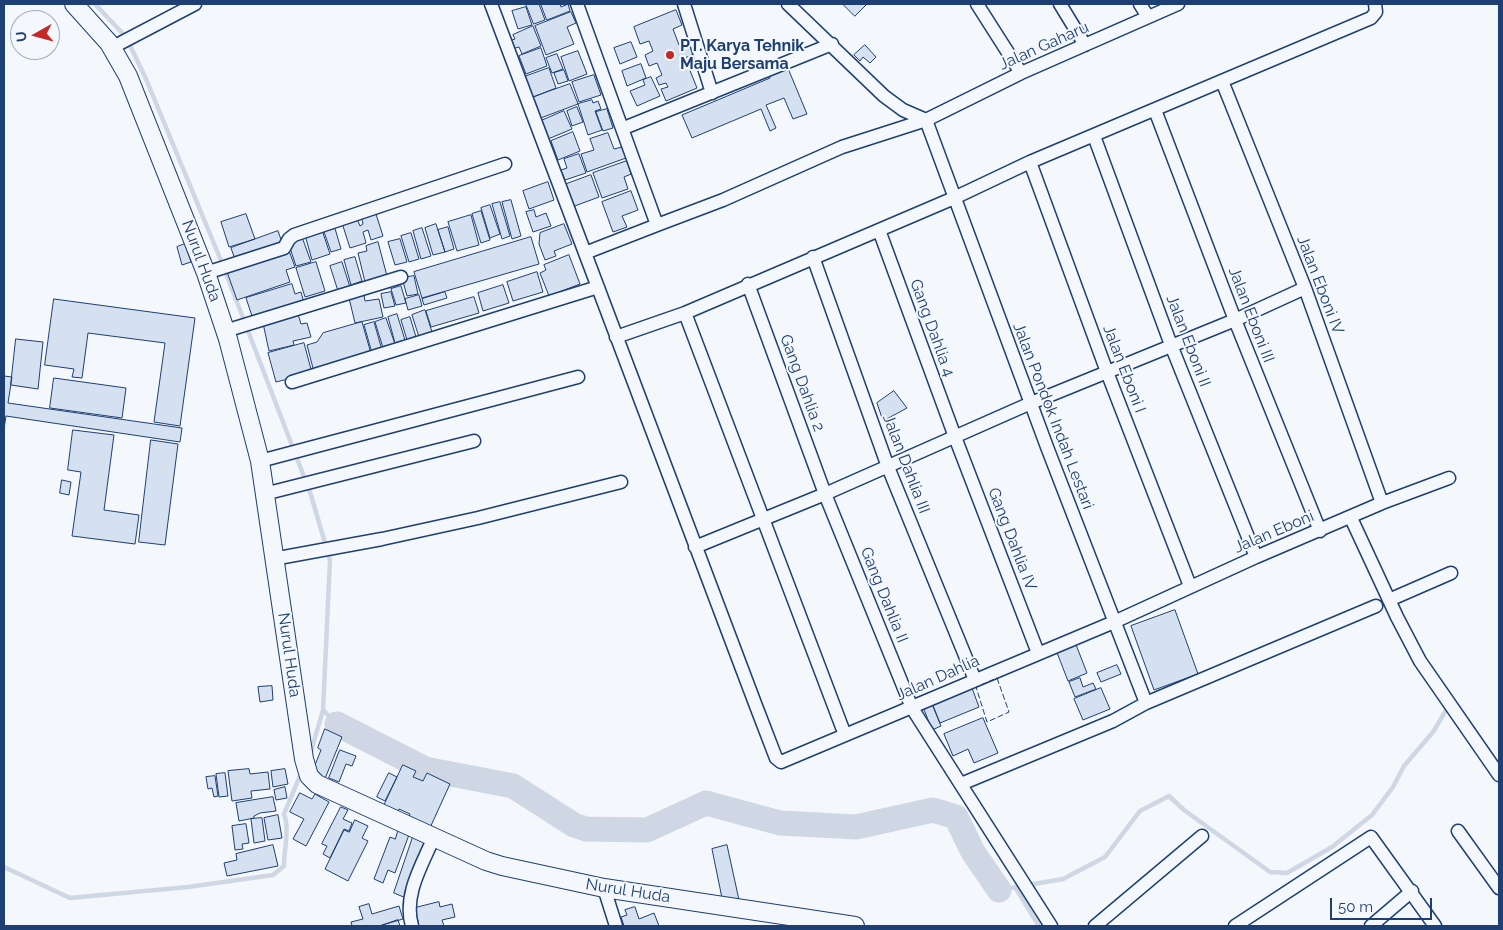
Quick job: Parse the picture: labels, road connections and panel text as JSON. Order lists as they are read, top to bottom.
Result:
{
  "streets": {
    "street": [
      "Jalan Gaharu",
      "Nurul Huda",
      "Jalan Eboni IV",
      "Jalan Eboni III",
      "Gang Dahlia 4",
      "Jalan Eboni II",
      "Jalan Eboni I",
      "Gang Dahlia 2",
      "Jalan Pondok Indah Lestari",
      "Jalan Dahlia III",
      "Jalan Eboni",
      "Gang Dahlia IV",
      "Gang Dahlia II",
      "Jalan Dahlia"
    ]
  },
  "crossings": [
    ["Jalan Gaharu", "Jalan Pondok Indah Lestari"],
    ["Jalan Eboni IV", "Jalan Eboni"],
    ["Jalan Eboni III", "Jalan Eboni"],
    ["Gang Dahlia 4", "Gang Dahlia IV"],
    ["Jalan Eboni II", "Jalan Eboni"],
    ["Jalan Eboni I", "Jalan Eboni"],
    ["Gang Dahlia 2", "Gang Dahlia II"],
    ["Jalan Pondok Indah Lestari", "Jalan Eboni"],
    ["Jalan Pondok Indah Lestari", "Jalan Dahlia"],
    ["Jalan Dahlia III", "Jalan Dahlia"],
    ["Jalan Eboni", "Jalan Dahlia"],
    ["Gang Dahlia IV", "Jalan Dahlia"],
    ["Gang Dahlia II", "Jalan Dahlia"]
  ],
  "places": ["PT. Karya Tehnik Maju Bersama"],
  "scale_bar": "50 m",
  "north": "left"
}
